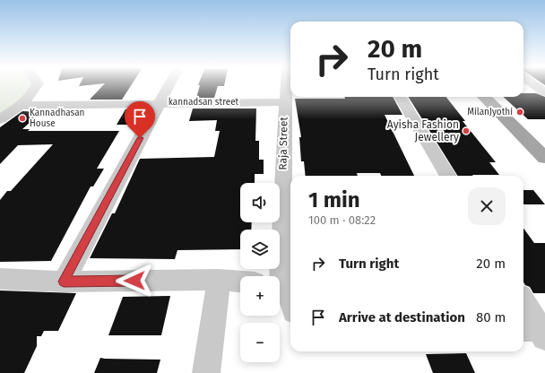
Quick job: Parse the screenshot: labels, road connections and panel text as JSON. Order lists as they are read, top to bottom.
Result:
{
  "streets": {
    "street": ["kannadsan street", "Raja Street"]
  },
  "crossings": [
    ["kannadsan street", "Raja Street"]
  ],
  "places": ["MilanJyothi", "Kannadhasan House", "Ayisha Fashion Jewellery"],
  "page": {
    "turn": ["20 m", "Turn right"],
    "heading": ["1 min", "100 m · 08:22"],
    "map_buttons": ["+", "−"],
    "list": [
      {
        "name": "Turn right",
        "value": "20 m"
      },
      {
        "name": "Arrive at destination",
        "value": "80 m"
      }
    ]
  }
}
